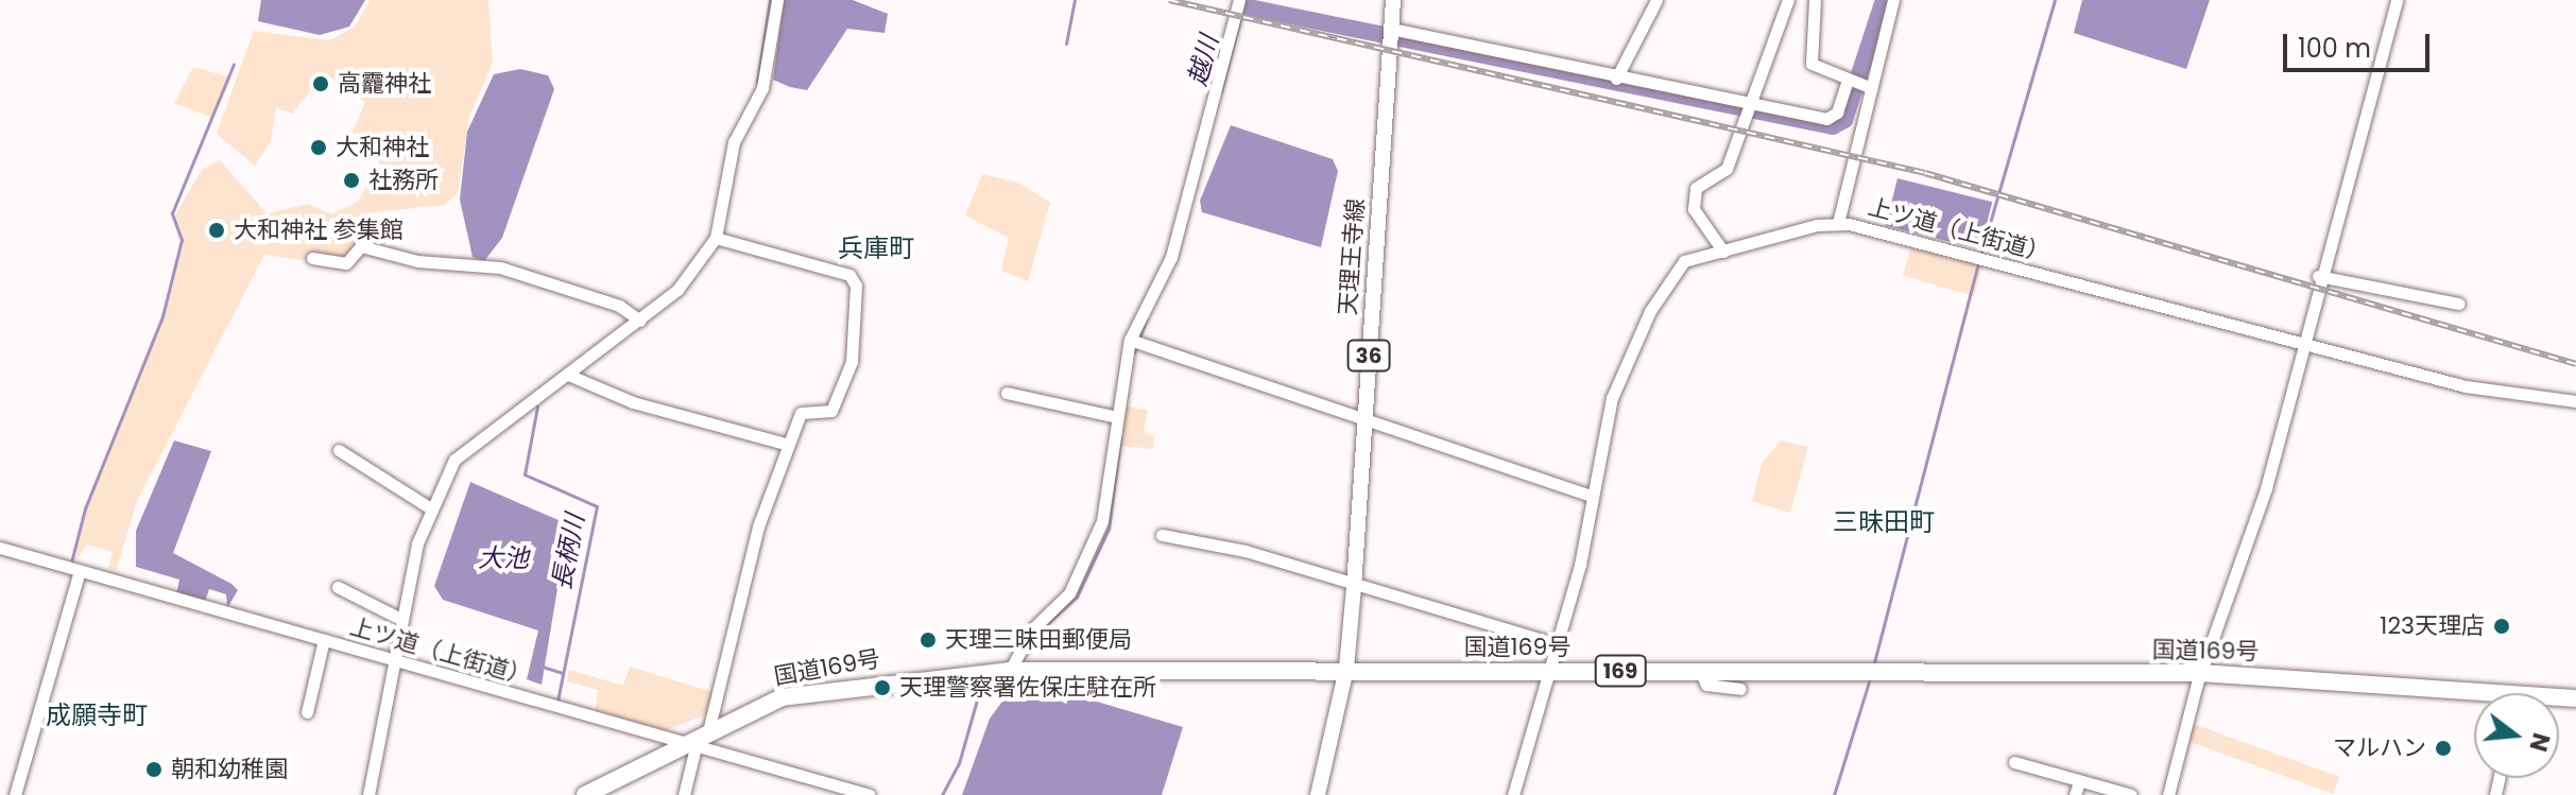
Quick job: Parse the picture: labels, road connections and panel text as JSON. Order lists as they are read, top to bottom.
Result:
{
  "streets": {
    "highway": ["国道169号", "169"],
    "main road": ["天理王寺線", "36"],
    "street": ["上ツ道（上街道）"]
  },
  "crossings": [
    ["上ツ道（上街道）", "国道169号"],
    ["天理王寺線", "国道169号"]
  ],
  "districts": ["兵庫町", "三昧田町", "成願寺町"],
  "water": ["越川", "長柄川", "大池"],
  "places": [
    "高龗神社",
    "大和神社",
    "社務所",
    "大和神社 参集館",
    "123天理店",
    "天理三昧田郵便局",
    "天理警察署佐保庄駐在所",
    "マルハン",
    "朝和幼稚園"
  ],
  "scale_bar": "100 m",
  "north": "right"
}
